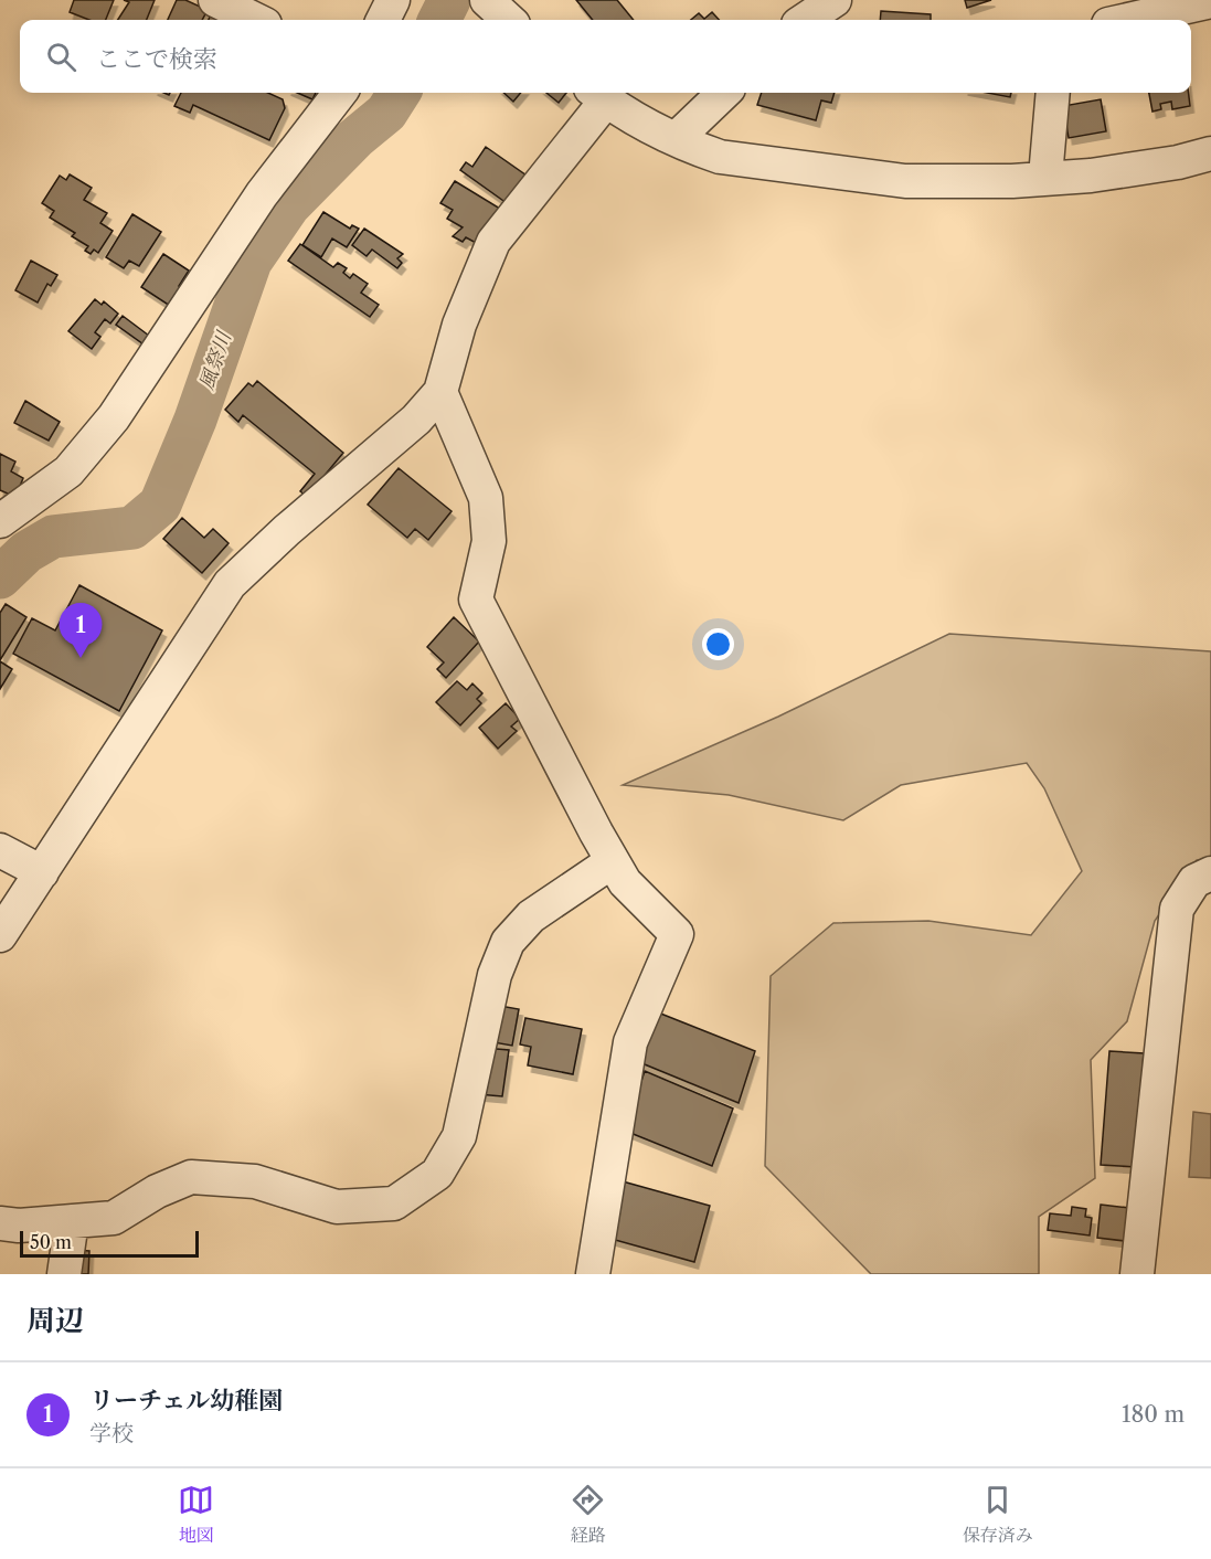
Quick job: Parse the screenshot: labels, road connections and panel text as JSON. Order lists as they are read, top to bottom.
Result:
{
  "water": ["風祭川"],
  "scale_bar": "50 m",
  "page": {
    "search": "ここで検索",
    "pins": "1",
    "scale": "50 m",
    "heading": "周辺",
    "list": [
      {
        "mark": "1",
        "name": "リーチェル幼稚園",
        "note": "学校",
        "value": "180 m"
      }
    ],
    "nav": ["地図", "経路", "保存済み"]
  }
}
